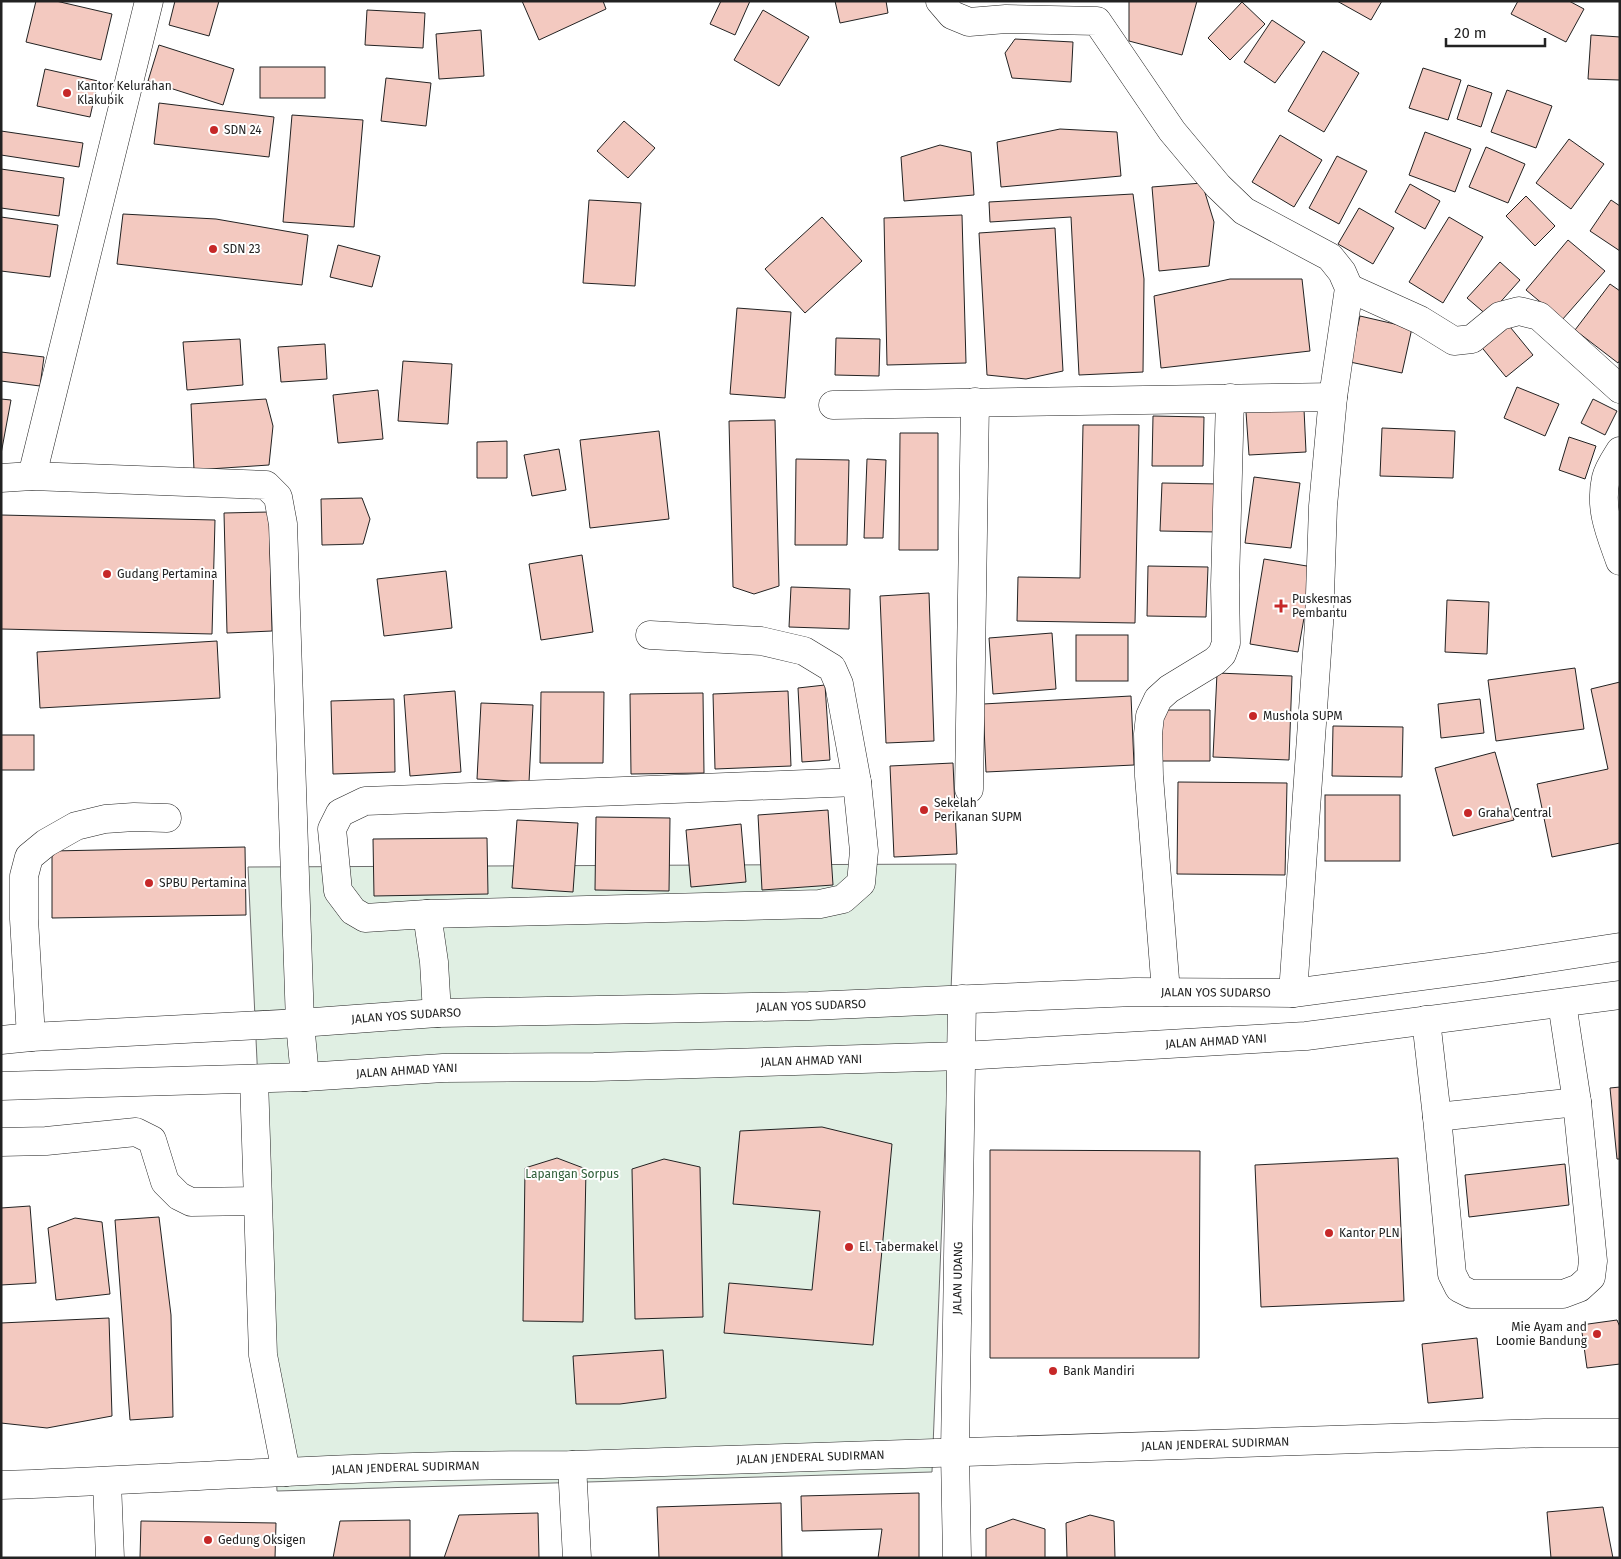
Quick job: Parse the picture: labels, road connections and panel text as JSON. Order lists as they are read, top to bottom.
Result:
{
  "streets": {
    "main road": [
      "JALAN YOS SUDARSO",
      "JALAN AHMAD YANI",
      "JALAN UDANG",
      "JALAN JENDERAL SUDIRMAN"
    ]
  },
  "crossings": [
    ["JALAN YOS SUDARSO", "JALAN UDANG"],
    ["JALAN AHMAD YANI", "JALAN UDANG"],
    ["JALAN UDANG", "JALAN JENDERAL SUDIRMAN"]
  ],
  "parks": ["Lapangan Sorpus"],
  "places": {
    "other": [
      "Kantor Kelurahan Klakubik",
      "SDN 24",
      "SDN 23",
      "Gudang Pertamina",
      "Mushola SUPM",
      "Sekelah Perikanan SUPM",
      "Graha Central",
      "SPBU Pertamina",
      "Kantor PLN",
      "El. Tabermakel",
      "Mie Ayam and Loomie Bandung",
      "Bank Mandiri",
      "Gedung Oksigen"
    ],
    "health": ["Puskesmas Pembantu"]
  },
  "scale_bar": "20 m"
}
